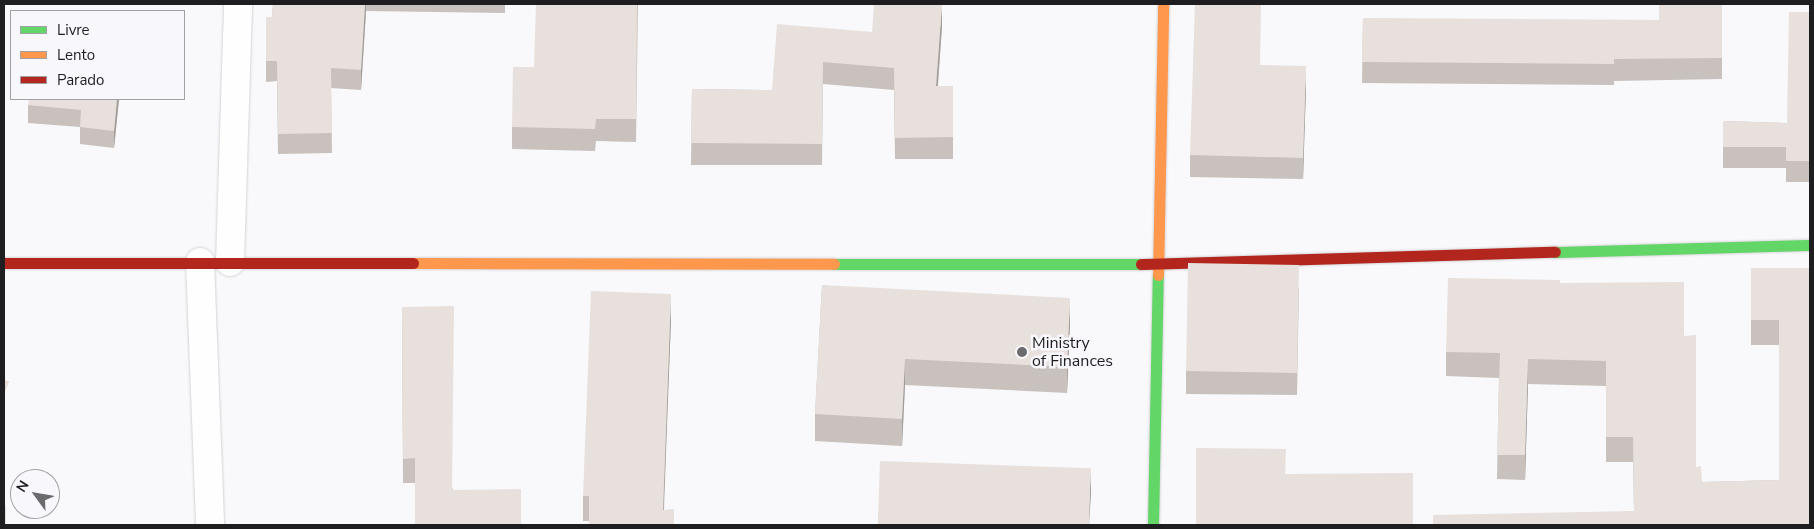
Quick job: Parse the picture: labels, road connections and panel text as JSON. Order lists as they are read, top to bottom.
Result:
{
  "places": ["Ministry of Finances"],
  "legend": ["Livre", "Lento", "Parado"],
  "north": "top left"
}
